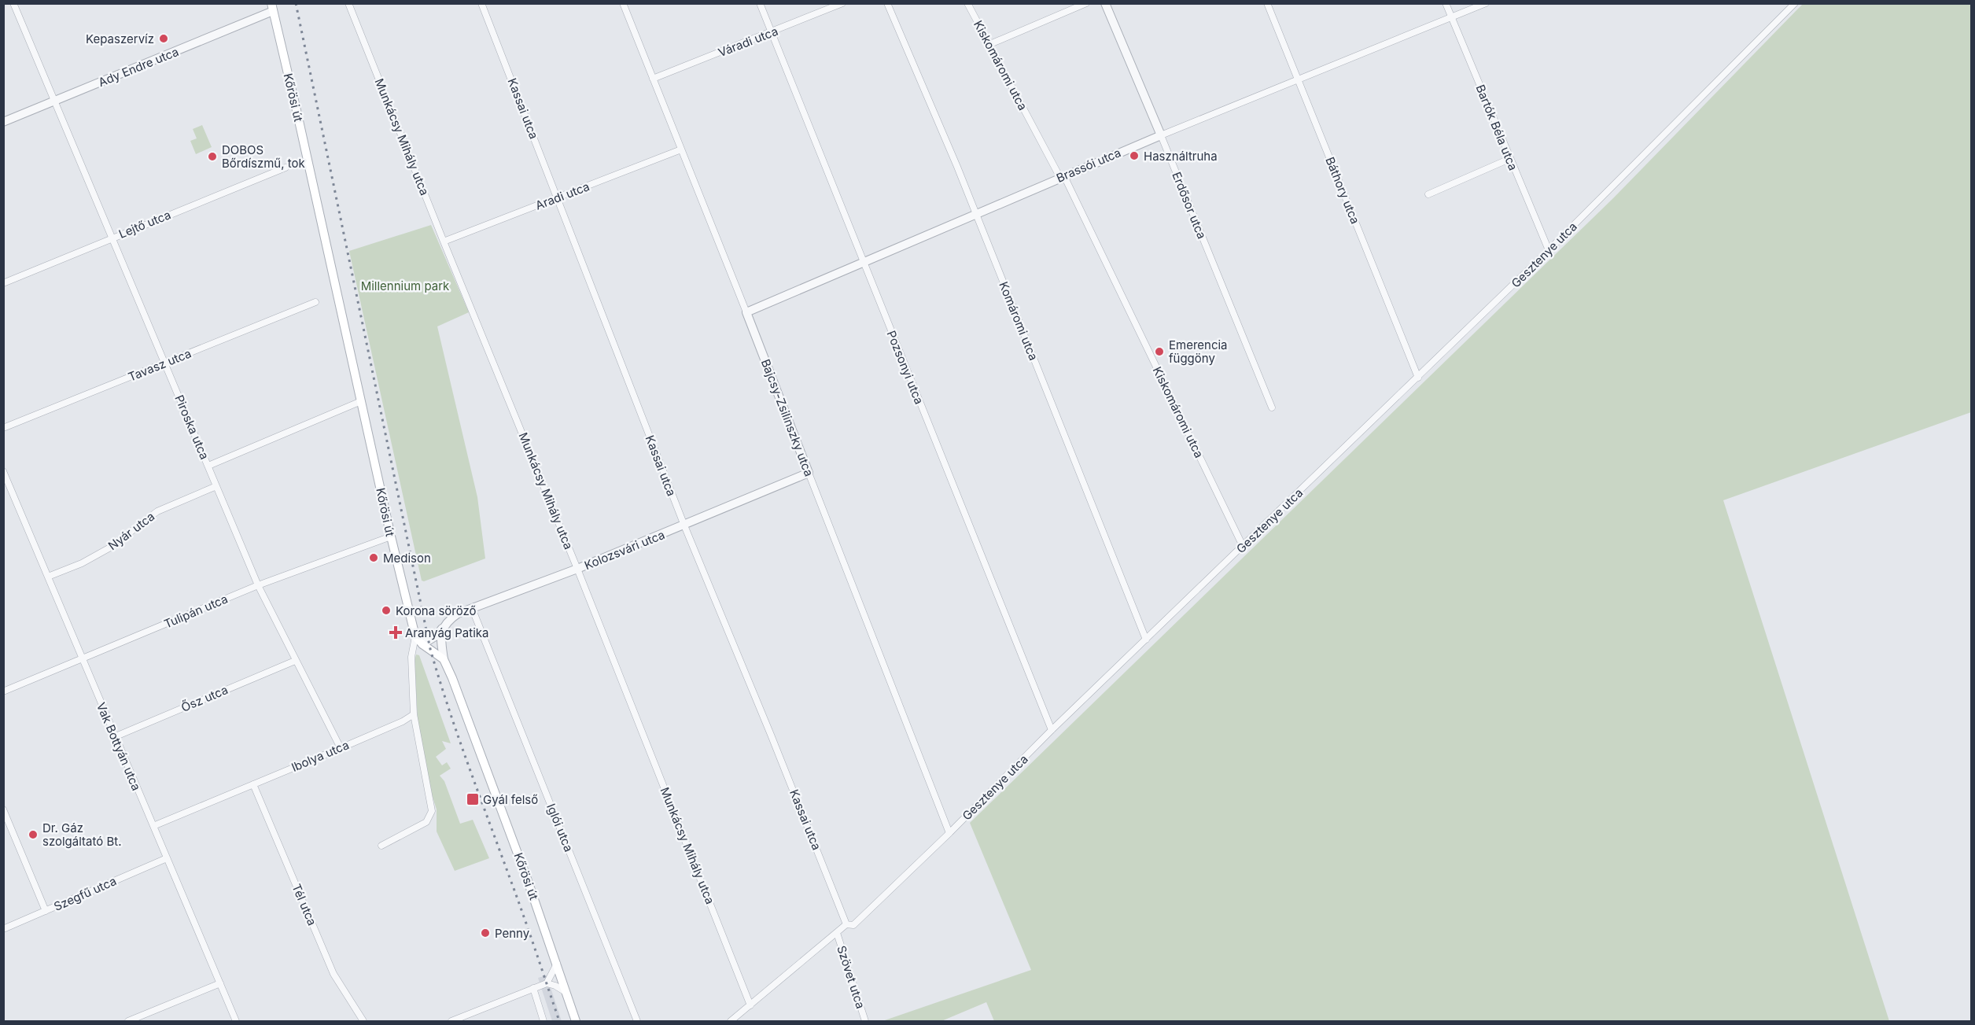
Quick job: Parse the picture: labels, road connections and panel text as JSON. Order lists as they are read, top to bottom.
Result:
{
  "streets": {
    "main road": ["Kőrösi út"],
    "street": [
      "Váradi utca",
      "Kiskomáromi utca",
      "Ady Endre utca",
      "Kassai utca",
      "Bartók Béla utca",
      "Munkácsy Mihály utca",
      "Brassói utca",
      "Báthory utca",
      "Aradi utca",
      "Erdősor utca",
      "Lejtő utca",
      "Gesztenye utca",
      "Komáromi utca",
      "Tavasz utca",
      "Pozsonyi utca",
      "Bajcsy-Zsilinszky utca",
      "Piroska utca",
      "Nyár utca",
      "Kolozsvári utca",
      "Tulipán utca",
      "Ősz utca",
      "Vak Bottyán utca",
      "Ibolya utca",
      "Iglói utca",
      "Szegfű utca",
      "Tél utca",
      "Szövet utca"
    ]
  },
  "crossings": [
    ["Váradi utca", "Pozsonyi utca"],
    ["Váradi utca", "Bajcsy-Zsilinszky utca"],
    ["Kiskomáromi utca", "Brassói utca"],
    ["Kiskomáromi utca", "Gesztenye utca"],
    ["Ady Endre utca", "Kőrösi út"],
    ["Ady Endre utca", "Piroska utca"],
    ["Kőrösi út", "Kolozsvári utca"],
    ["Kőrösi út", "Tulipán utca"],
    ["Kassai utca", "Aradi utca"],
    ["Kassai utca", "Gesztenye utca"],
    ["Kassai utca", "Kolozsvári utca"],
    ["Bartók Béla utca", "Brassói utca"],
    ["Bartók Béla utca", "Gesztenye utca"],
    ["Munkácsy Mihály utca", "Aradi utca"],
    ["Munkácsy Mihály utca", "Gesztenye utca"],
    ["Munkácsy Mihály utca", "Kolozsvári utca"],
    ["Brassói utca", "Báthory utca"],
    ["Brassói utca", "Erdősor utca"],
    ["Brassói utca", "Komáromi utca"],
    ["Brassói utca", "Pozsonyi utca"],
    ["Brassói utca", "Bajcsy-Zsilinszky utca"],
    ["Báthory utca", "Gesztenye utca"],
    ["Aradi utca", "Bajcsy-Zsilinszky utca"],
    ["Lejtő utca", "Piroska utca"],
    ["Gesztenye utca", "Komáromi utca"],
    ["Gesztenye utca", "Pozsonyi utca"],
    ["Gesztenye utca", "Bajcsy-Zsilinszky utca"],
    ["Gesztenye utca", "Szövet utca"],
    ["Tavasz utca", "Piroska utca"],
    ["Bajcsy-Zsilinszky utca", "Kolozsvári utca"],
    ["Piroska utca", "Nyár utca"],
    ["Piroska utca", "Tulipán utca"],
    ["Piroska utca", "Ősz utca"],
    ["Piroska utca", "Ibolya utca"],
    ["Nyár utca", "Vak Bottyán utca"],
    ["Kolozsvári utca", "Iglói utca"],
    ["Tulipán utca", "Vak Bottyán utca"],
    ["Ősz utca", "Vak Bottyán utca"],
    ["Vak Bottyán utca", "Ibolya utca"],
    ["Vak Bottyán utca", "Szegfű utca"],
    ["Ibolya utca", "Tél utca"]
  ],
  "parks": ["Millennium park"],
  "places": {
    "other": [
      "Kepaszervíz",
      "Használtruha",
      "DOBOS Bőrdíszmű, tok",
      "Emerencia függöny",
      "Medison",
      "Korona söröző",
      "Dr. Gáz szolgáltató Bt.",
      "Penny"
    ],
    "health": ["Aranyág Patika"],
    "transit": ["Gyál felső"]
  }
}
